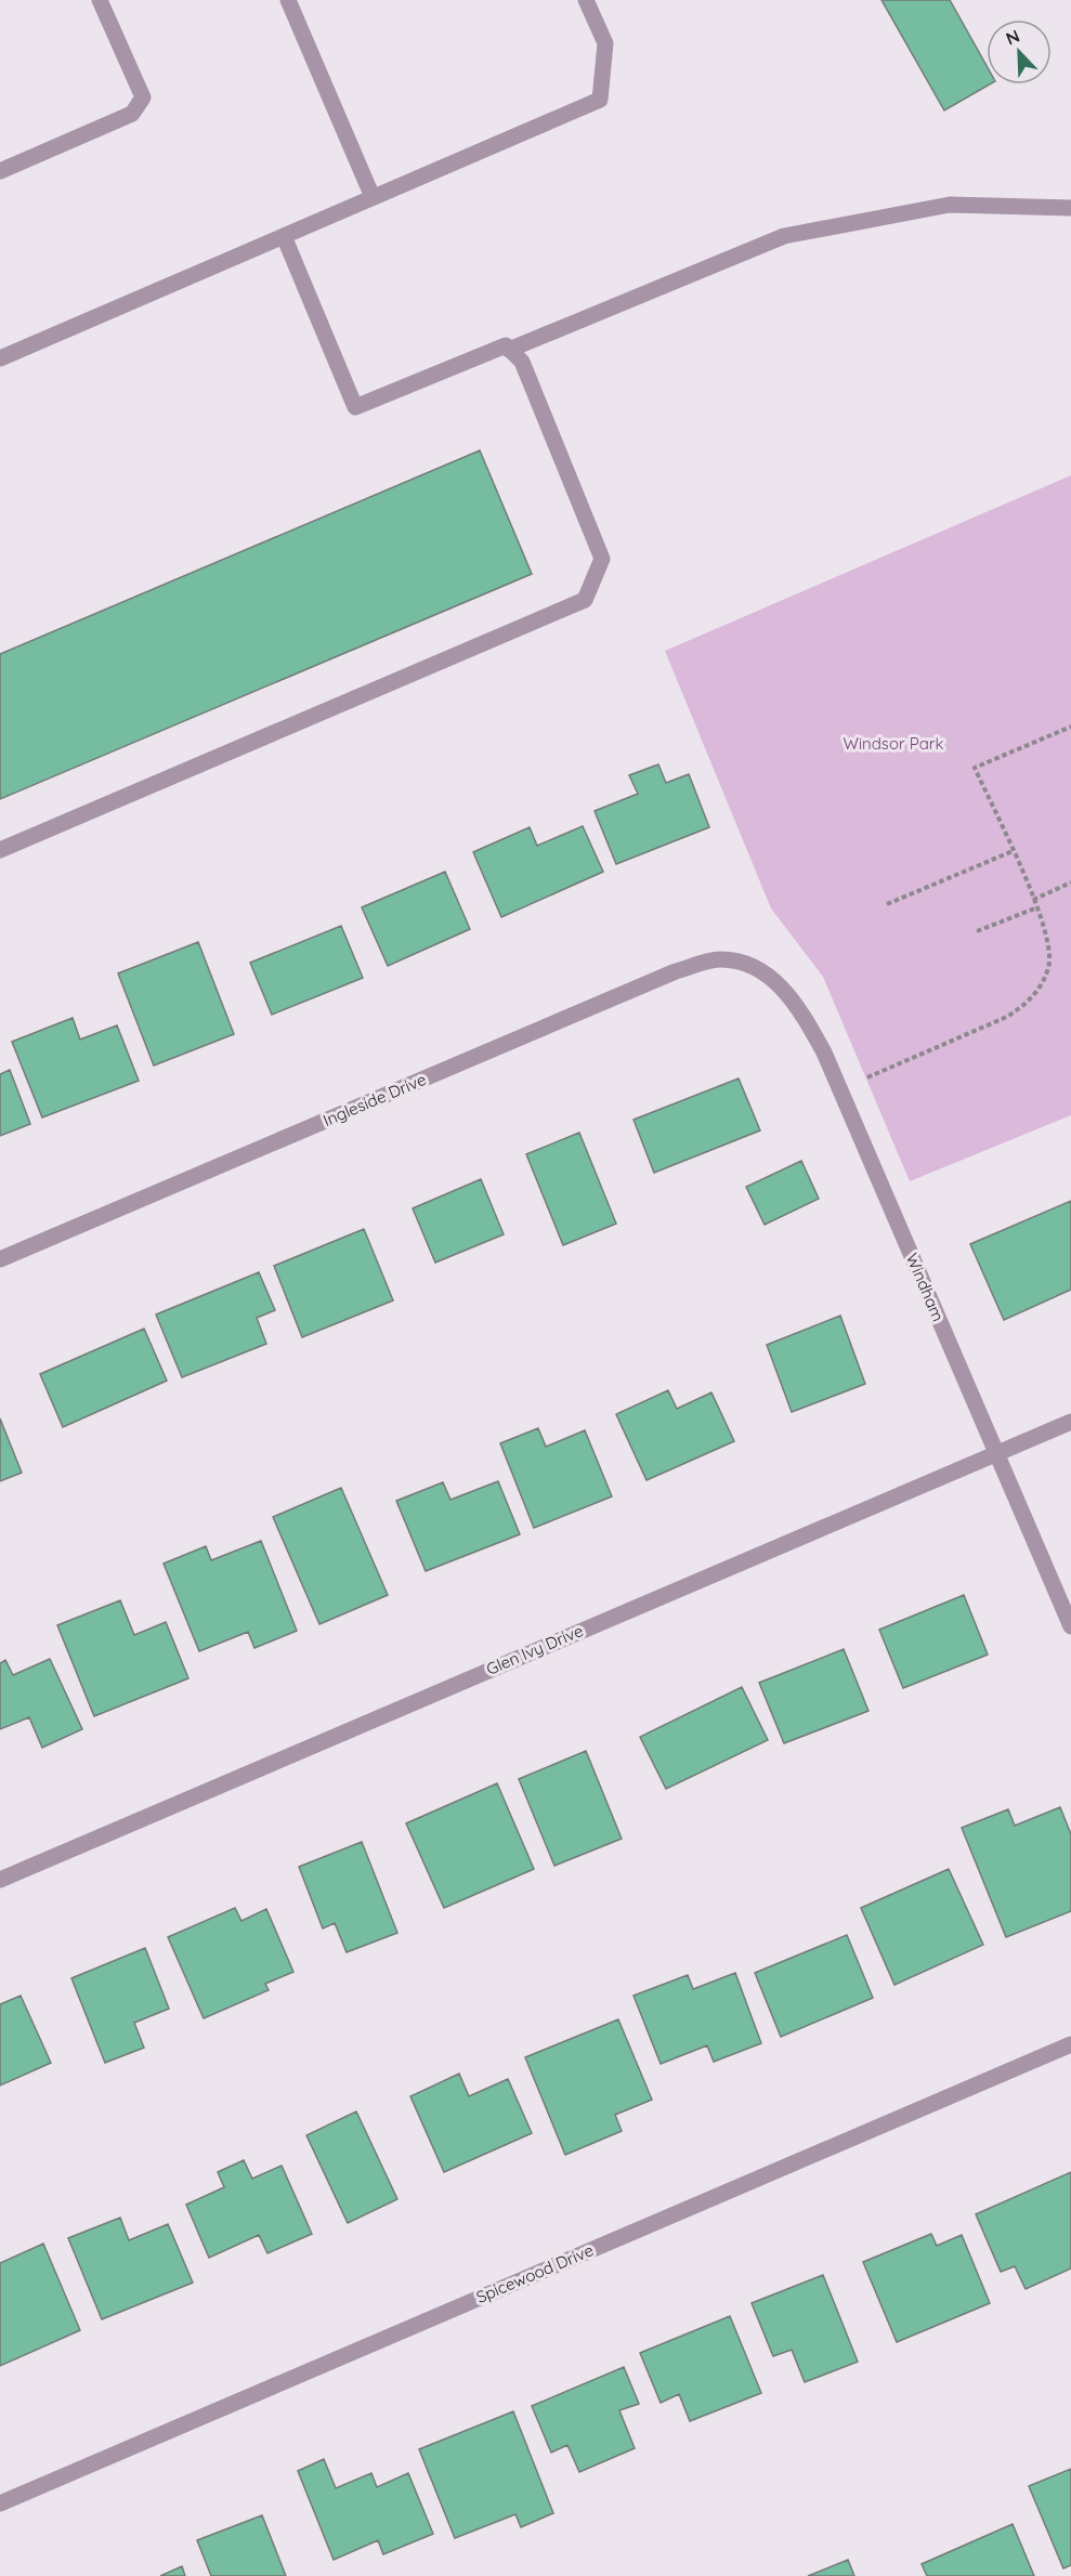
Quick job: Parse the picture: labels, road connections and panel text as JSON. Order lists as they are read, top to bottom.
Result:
{
  "streets": {
    "street": [
      "Ingleside Drive",
      "Windham",
      "Glen Ivy Drive",
      "Spicewood Drive"
    ]
  },
  "crossings": [
    ["Ingleside Drive", "Windham"],
    ["Windham", "Glen Ivy Drive"]
  ],
  "parks": ["Windsor Park"],
  "north": "top left"
}
